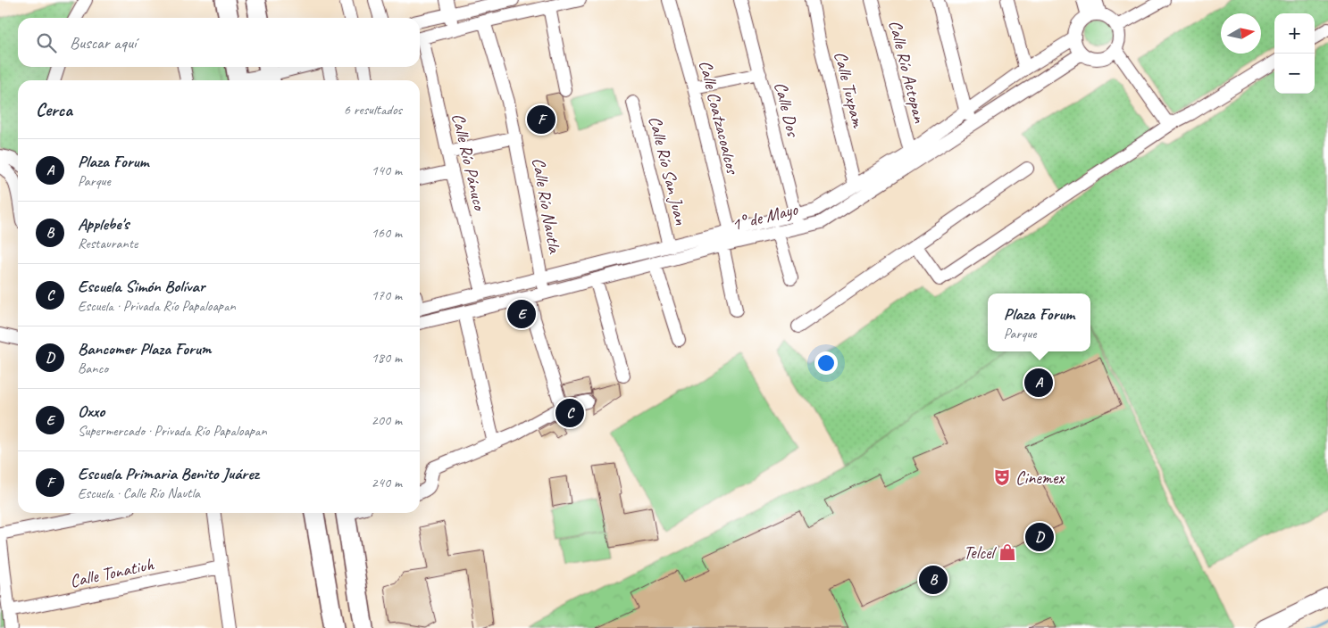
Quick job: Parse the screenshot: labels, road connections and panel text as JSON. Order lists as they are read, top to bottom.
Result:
{
  "streets": {
    "street": [
      "Calle Río Actopan",
      "Calle Tuxpam",
      "Calle Dos",
      "Calle Coatzacoalcos",
      "Calle Río Pánuco",
      "Calle Río San Juan",
      "Calle Río Nautla",
      "1° de Mayo",
      "Calle Tonatiuh"
    ]
  },
  "crossings": [
    ["Calle Río Actopan", "1° de Mayo"],
    ["Calle Tuxpam", "1° de Mayo"],
    ["Calle Dos", "1° de Mayo"],
    ["Calle Coatzacoalcos", "1° de Mayo"],
    ["Calle Río Pánuco", "1° de Mayo"],
    ["Calle Río San Juan", "1° de Mayo"],
    ["Calle Río Nautla", "1° de Mayo"]
  ],
  "places": {
    "theatre": ["Cinemex"],
    "shop": ["Telcel"]
  },
  "north": "right",
  "page": {
    "map_buttons": ["+", "−"],
    "search": "Buscar aquí",
    "heading": ["Cerca", "6 resultados"],
    "pins": [
      "F",
      "E",
      "A",
      "C",
      "D",
      "B"
    ],
    "list": [
      {
        "mark": "A",
        "name": "Plaza Forum",
        "note": "Parque",
        "value": "140 m"
      },
      {
        "mark": "B",
        "name": "Applebe's",
        "note": "Restaurante",
        "value": "160 m"
      },
      {
        "mark": "C",
        "name": "Escuela Simón Bolívar",
        "note": "Escuela · Privada Río Papaloapan",
        "value": "170 m"
      },
      {
        "mark": "D",
        "name": "Bancomer Plaza Forum",
        "note": "Banco",
        "value": "180 m"
      },
      {
        "mark": "E",
        "name": "Oxxo",
        "note": "Supermercado · Privada Río Papaloapan",
        "value": "200 m"
      },
      {
        "mark": "F",
        "name": "Escuela Primaria Benito Juárez",
        "note": "Escuela · Calle Río Nautla",
        "value": "240 m"
      }
    ],
    "popup": ["Plaza Forum", "Parque"]
  }
}
